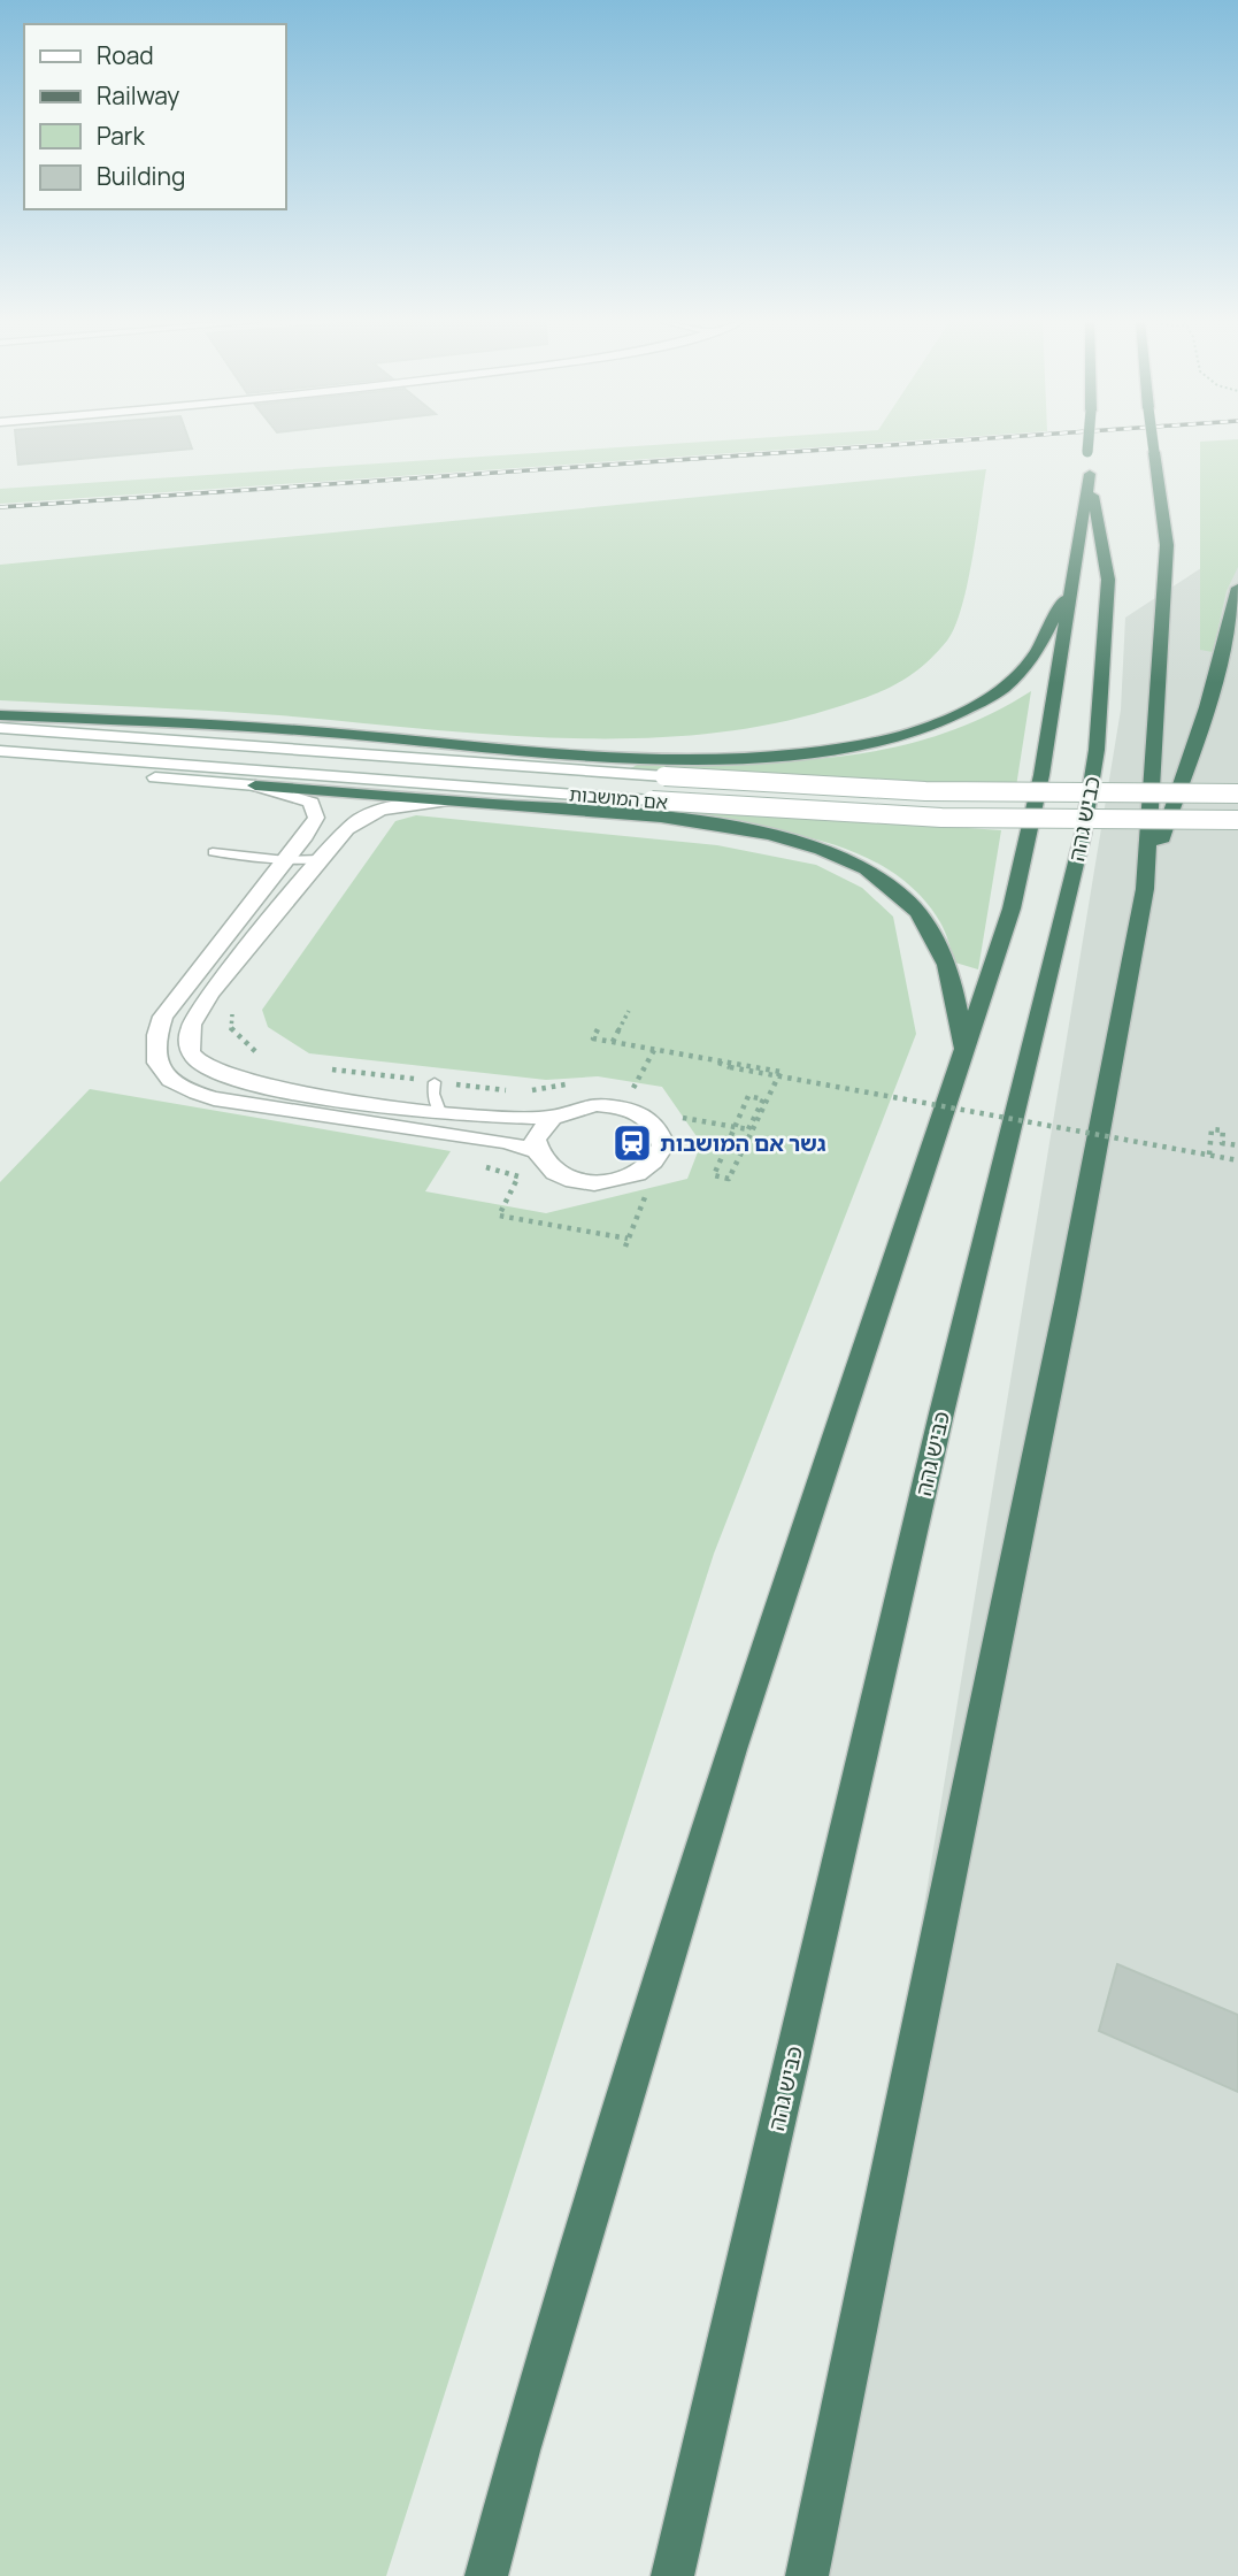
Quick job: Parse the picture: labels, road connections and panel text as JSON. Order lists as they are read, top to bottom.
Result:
{
  "streets": {
    "highway": ["כביש גהה"],
    "street": ["אם המושבות"]
  },
  "places": {
    "station": ["גשר אם המושבות"]
  },
  "legend": [
    "Road",
    "Railway",
    "Park",
    "Building"
  ]
}
